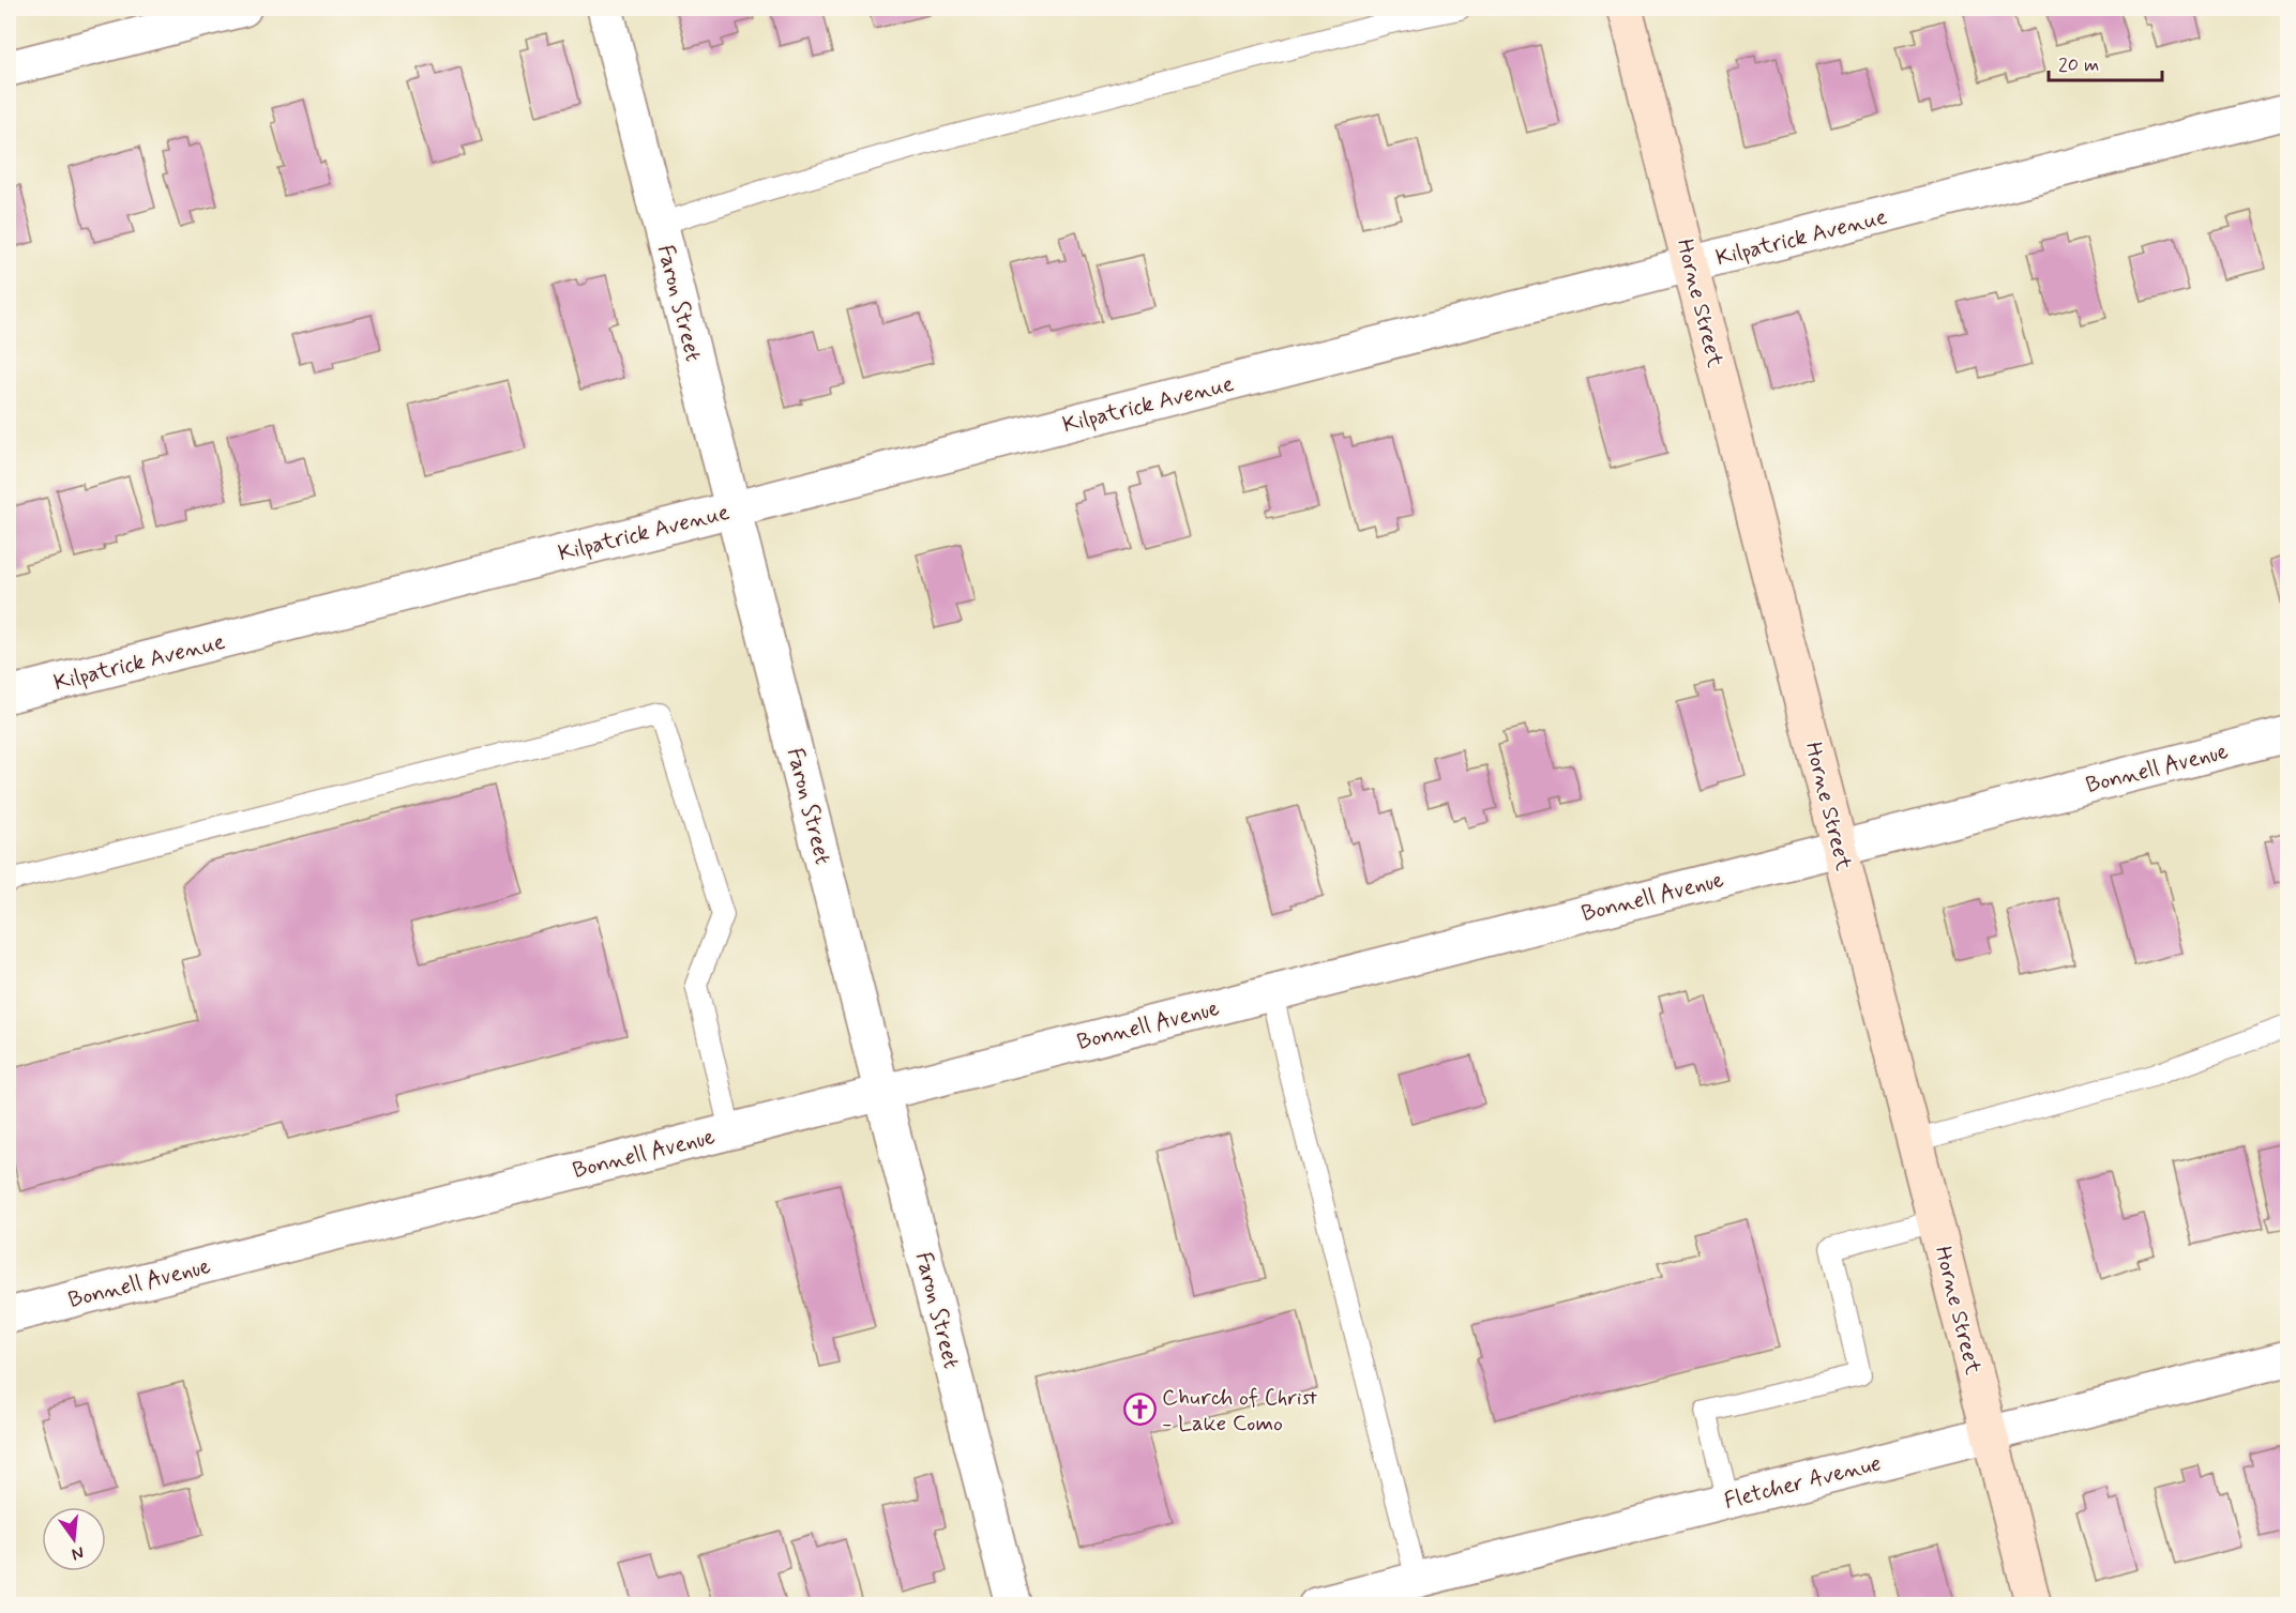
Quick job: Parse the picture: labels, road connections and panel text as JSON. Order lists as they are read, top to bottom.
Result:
{
  "streets": {
    "street": [
      "Kilpatrick Avenue",
      "Faron Street",
      "Horne Street",
      "Bonnell Avenue",
      "Fletcher Avenue"
    ]
  },
  "crossings": [
    ["Kilpatrick Avenue", "Faron Street"],
    ["Kilpatrick Avenue", "Horne Street"],
    ["Faron Street", "Bonnell Avenue"],
    ["Horne Street", "Bonnell Avenue"],
    ["Horne Street", "Fletcher Avenue"]
  ],
  "places": {
    "church": ["Church of Christ - Lake Como"]
  },
  "scale_bar": "20 m",
  "north": "bottom"
}
